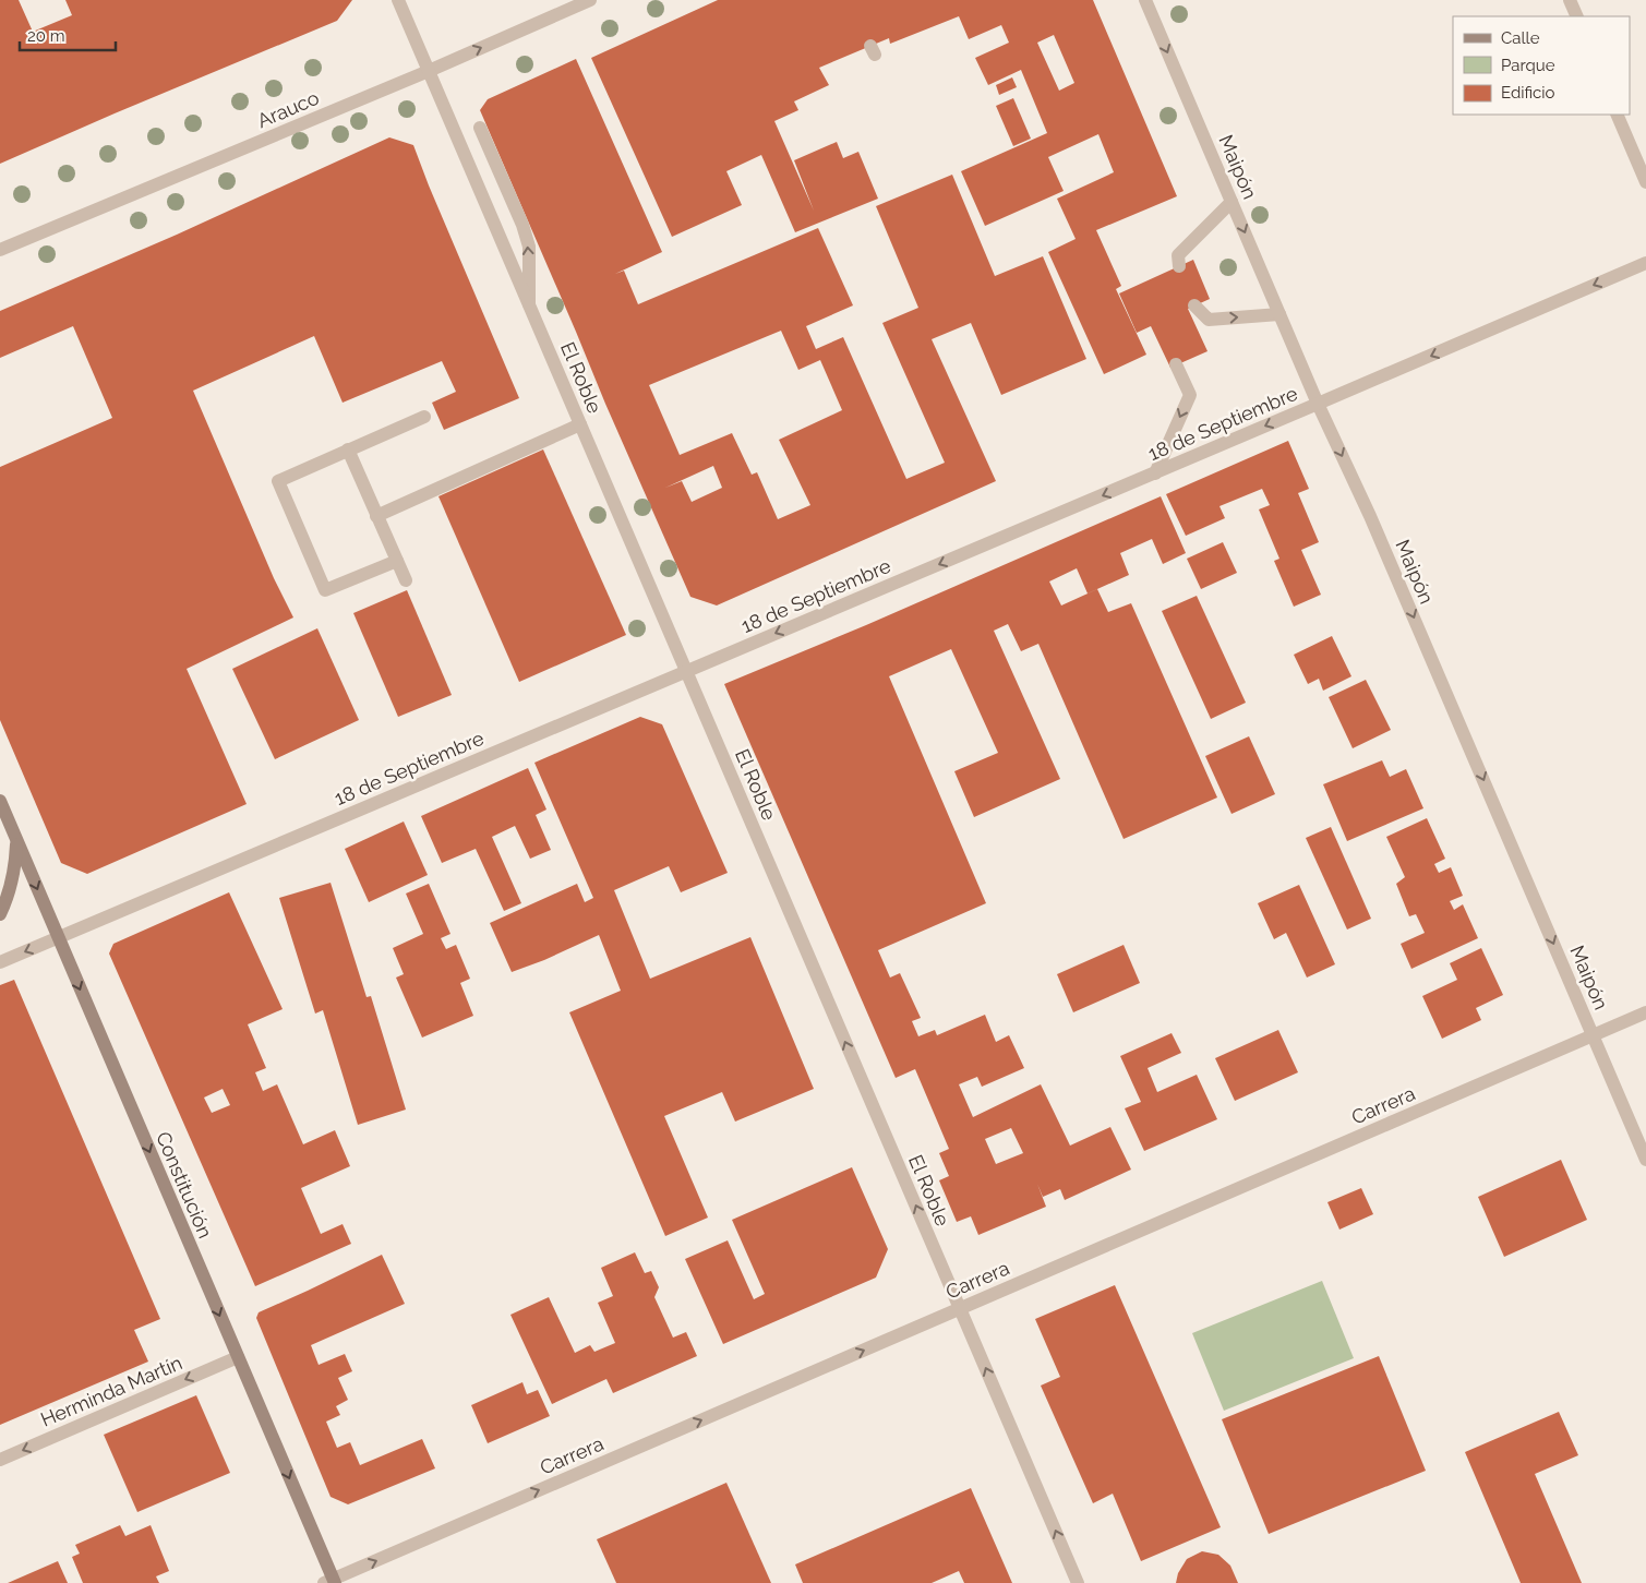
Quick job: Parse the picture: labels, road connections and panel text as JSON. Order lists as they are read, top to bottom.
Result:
{
  "streets": {
    "main road": ["Constitución"],
    "street": [
      "Arauco",
      "Maipón",
      "El Roble",
      "18 de Septiembre",
      "Carrera",
      "Herminda Martín"
    ]
  },
  "crossings": [
    ["Arauco", "El Roble"],
    ["Maipón", "18 de Septiembre"],
    ["Maipón", "Carrera"],
    ["El Roble", "18 de Septiembre"],
    ["El Roble", "Carrera"],
    ["18 de Septiembre", "Constitución"],
    ["Carrera", "Constitución"],
    ["Constitución", "Herminda Martín"]
  ],
  "one_way": [
    "Maipón",
    "El Roble",
    "18 de Septiembre",
    "Carrera",
    "Constitución",
    "Herminda Martín"
  ],
  "legend": ["Calle", "Parque", "Edificio"],
  "scale_bar": "20 m"
}
